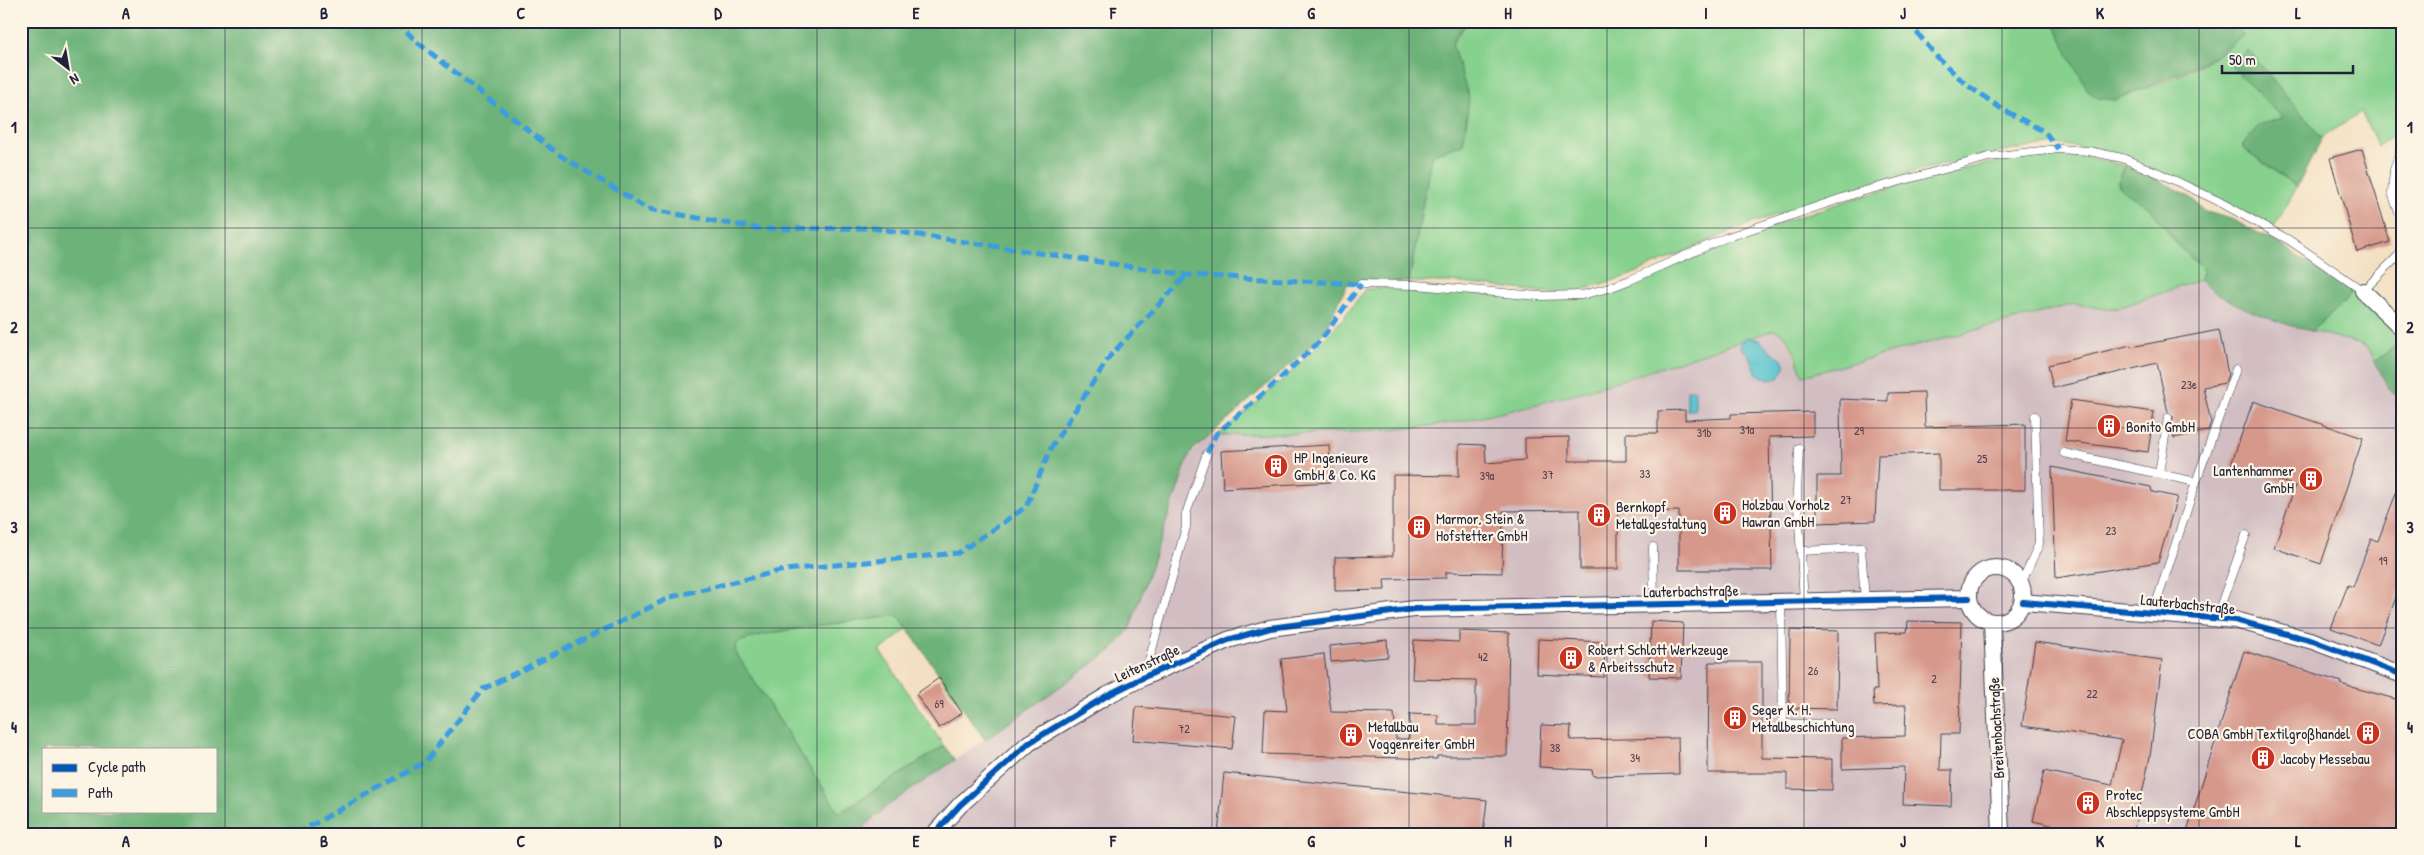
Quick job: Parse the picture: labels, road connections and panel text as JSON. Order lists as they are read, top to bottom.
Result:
{
  "streets": {
    "street": ["Lauterbachstraße", "Leitenstraße", "Breitenbachstraße"]
  },
  "crossings": [
    ["Lauterbachstraße", "Leitenstraße"],
    ["Lauterbachstraße", "Breitenbachstraße"]
  ],
  "places": {
    "building": [
      "Bonito GmbH",
      "HP Ingenieure GmbH & Co. KG",
      "Lantenhammer GmbH",
      "Holzbau Vorholz Hawran GmbH",
      "Bernkopf Metallgestaltung",
      "Marmor, Stein & Hofstetter GmbH",
      "Robert Schlott Werkzeuge & Arbeitsschutz",
      "Seger K. H. Metallbeschichtung",
      "COBA GmbH Textilgroßhandel",
      "Metallbau Voggenreiter GmbH",
      "Jacoby Messebau",
      "Protec Abschleppsysteme GmbH"
    ]
  },
  "house_numbers": [
    "23e",
    "31a",
    "29",
    "31b",
    "25",
    "33",
    "37",
    "39a",
    "27",
    "23",
    "19",
    "42",
    "26",
    "2",
    "22",
    "69",
    "72",
    "38",
    "34"
  ],
  "legend": ["Cycle path", "Path"],
  "scale_bar": "50 m",
  "north": "bottom right",
  "grid": {
    "columns": [
      "A",
      "B",
      "C",
      "D",
      "E",
      "F",
      "G",
      "H",
      "I",
      "J",
      "K",
      "L"
    ],
    "rows": [
      "1",
      "2",
      "3",
      "4"
    ]
  }
}
